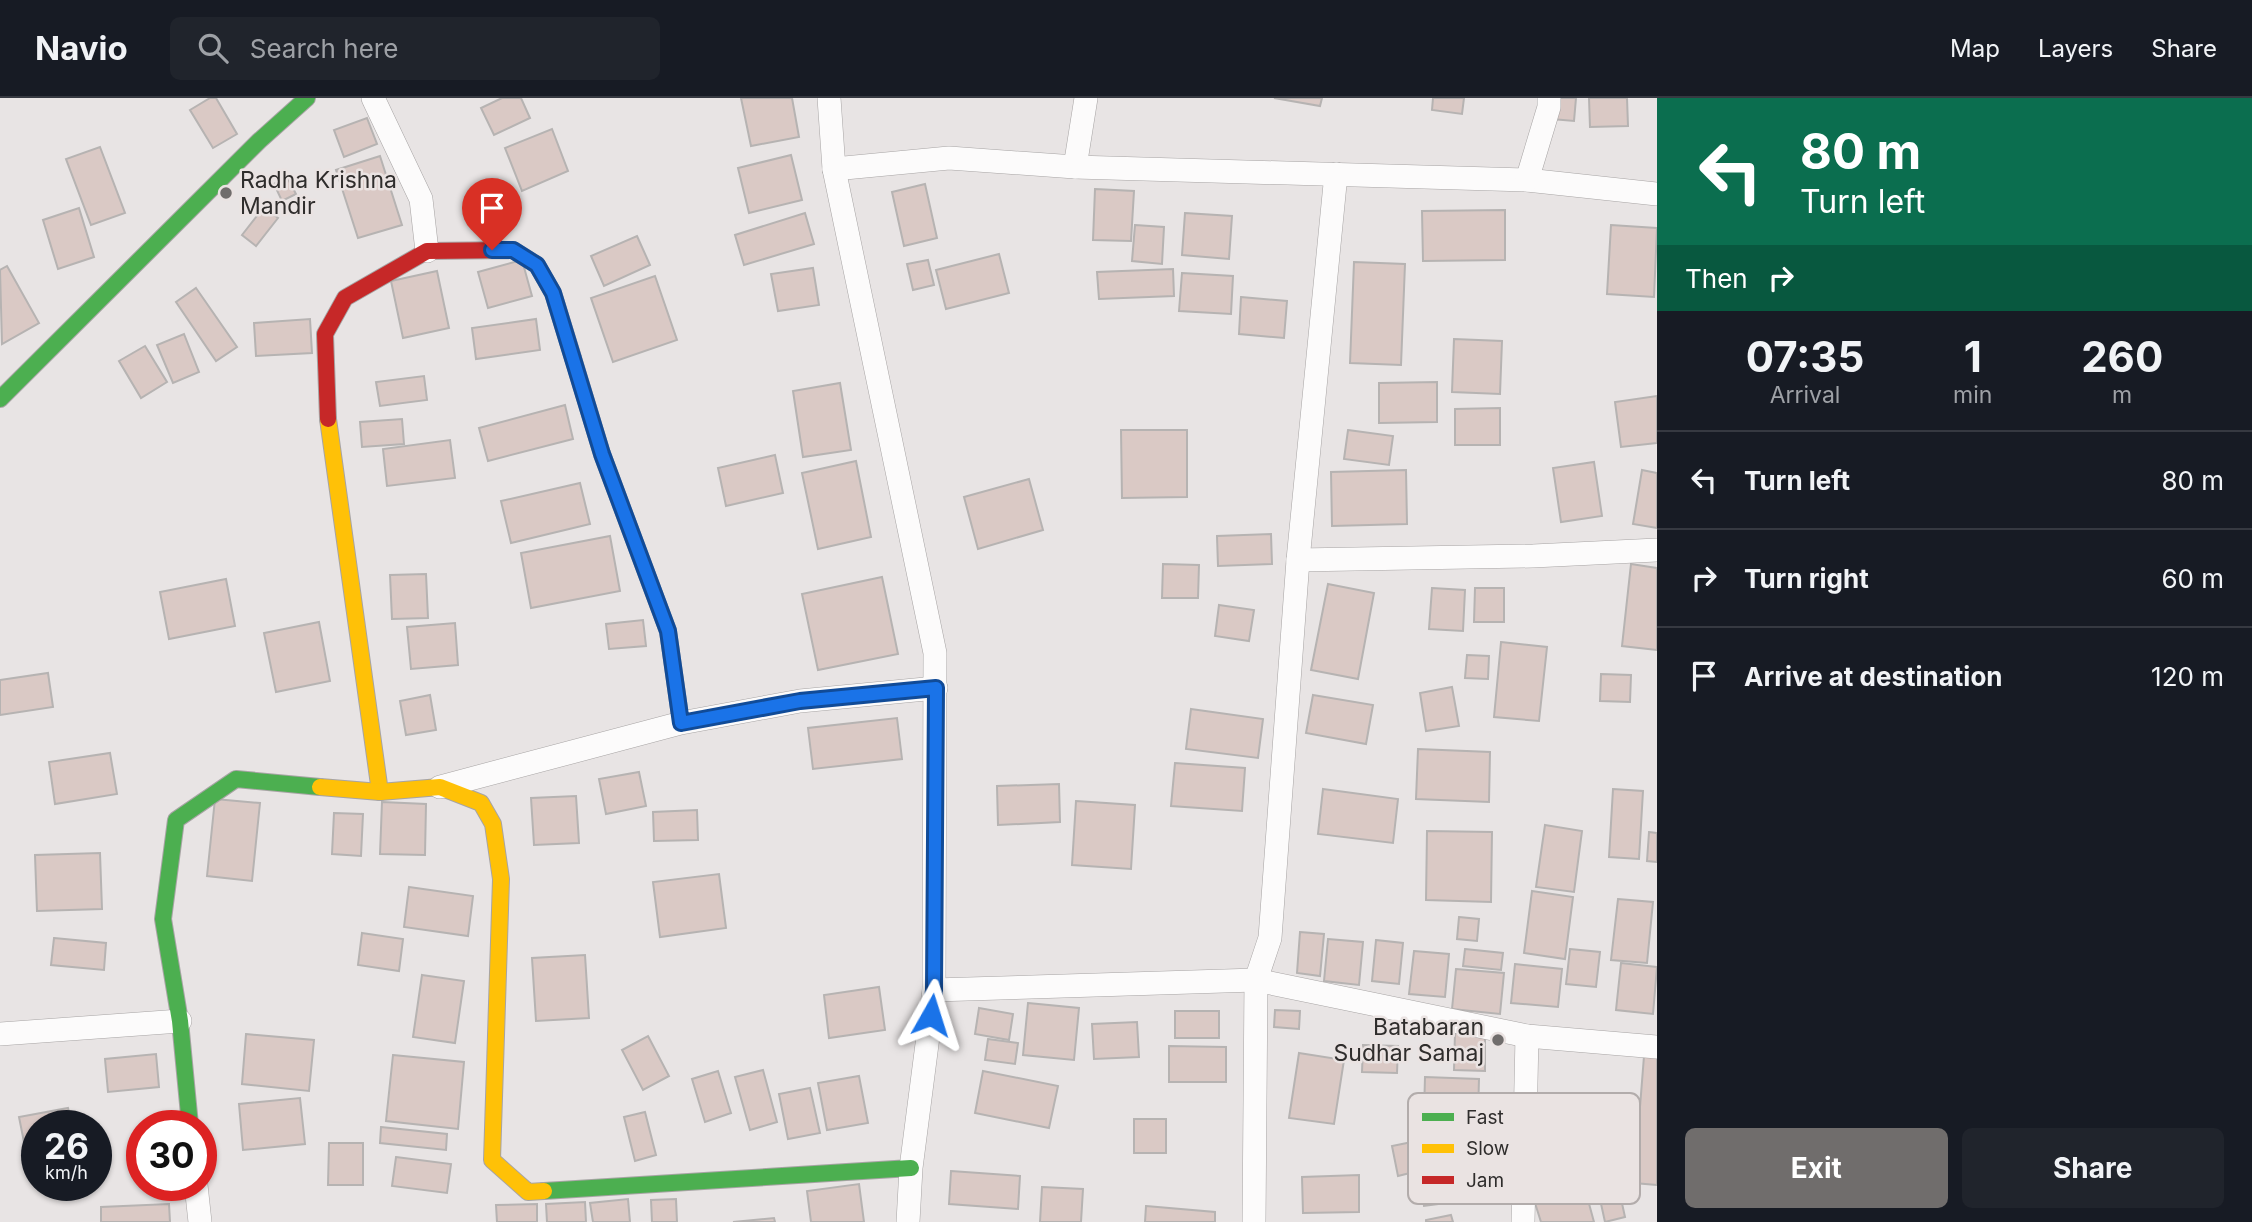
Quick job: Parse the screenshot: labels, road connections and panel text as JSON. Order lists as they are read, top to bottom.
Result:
{
  "places": ["Radha Krishna Mandir", "Batabaran Sudhar Samaj"],
  "legend": ["Fast", "Slow", "Jam"],
  "page": {
    "header": "Navio",
    "search": "Search here",
    "nav": ["Map", "Layers", "Share"],
    "turn": ["80 m", "Turn left"],
    "then": "Then",
    "eta": [
      "07:35",
      "Arrival",
      "1",
      "min",
      "260",
      "m"
    ],
    "list": [
      {
        "name": "Turn left",
        "value": "80 m"
      },
      {
        "name": "Turn right",
        "value": "60 m"
      },
      {
        "name": "Arrive at destination",
        "value": "120 m"
      }
    ],
    "speed": "26 km/h",
    "limit": "30",
    "buttons": ["Exit", "Share"]
  }
}
